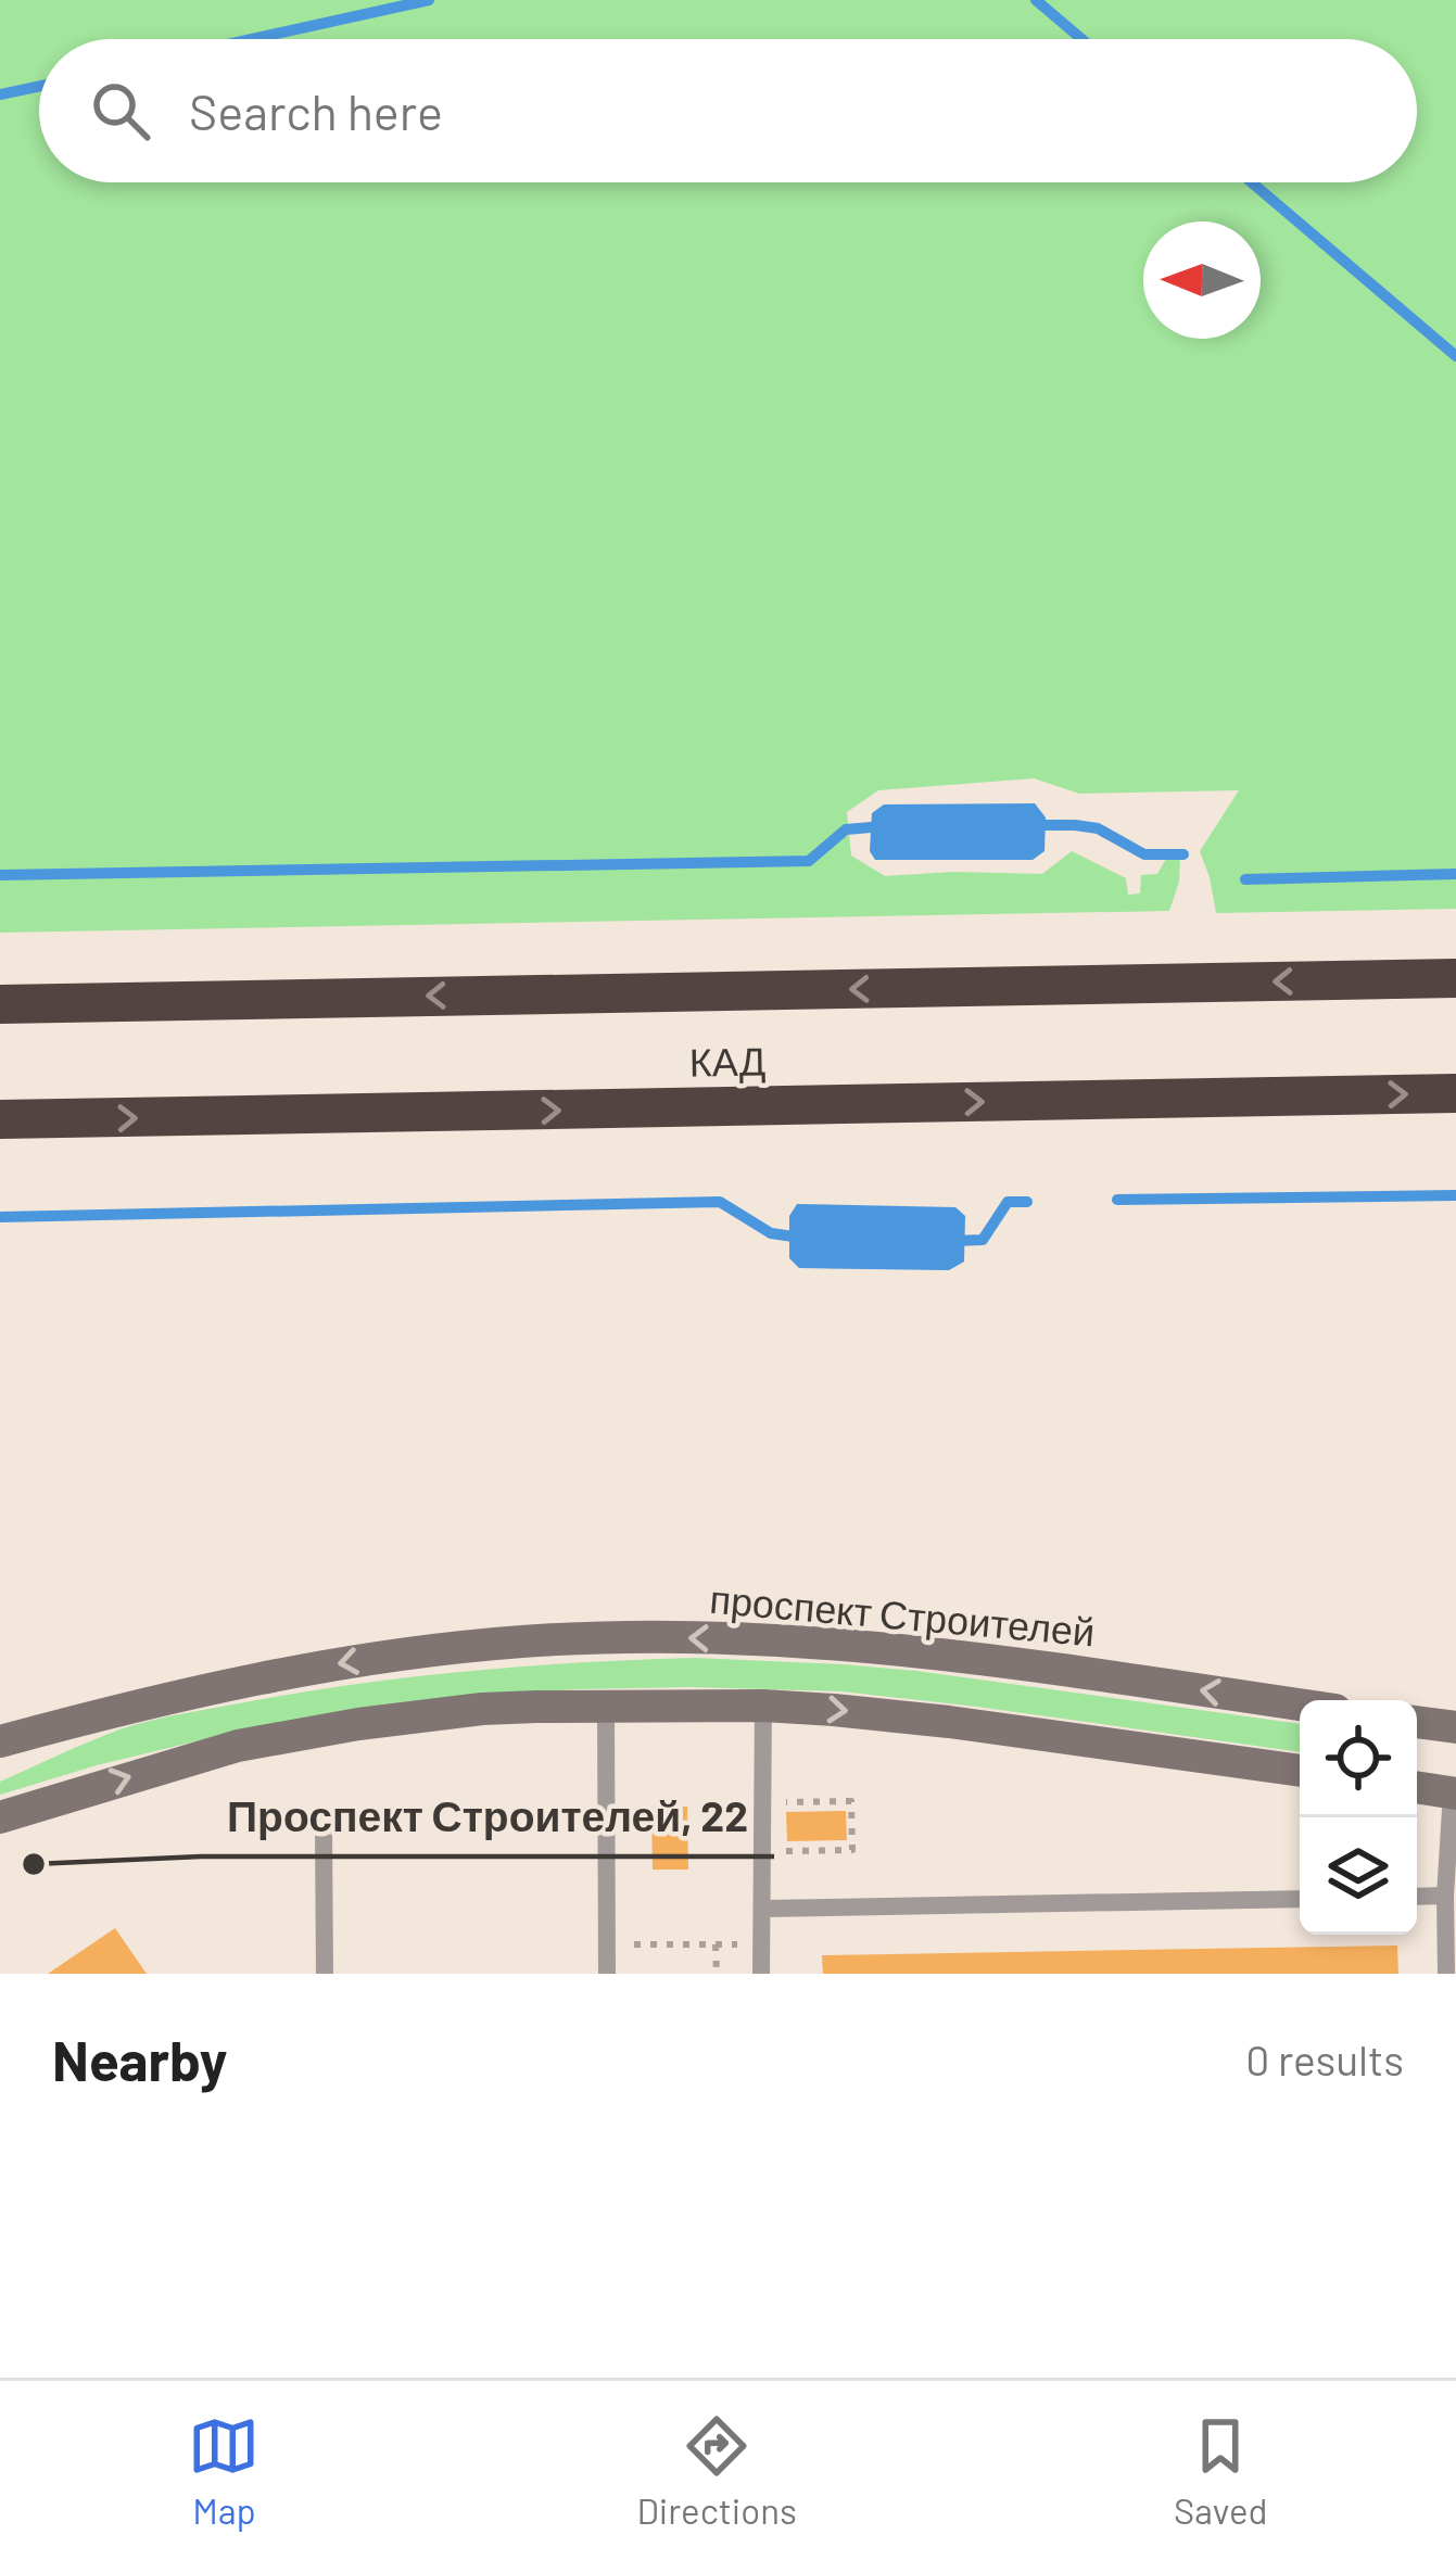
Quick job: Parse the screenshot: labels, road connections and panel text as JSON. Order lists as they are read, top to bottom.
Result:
{
  "streets": {
    "highway": ["КАД"],
    "street": ["проспект Строителей"]
  },
  "places": ["Проспект Строителей, 22"],
  "north": "left",
  "page": {
    "search": "Search here",
    "heading": ["Nearby", "0 results"],
    "nav": ["Map", "Directions", "Saved"]
  }
}
